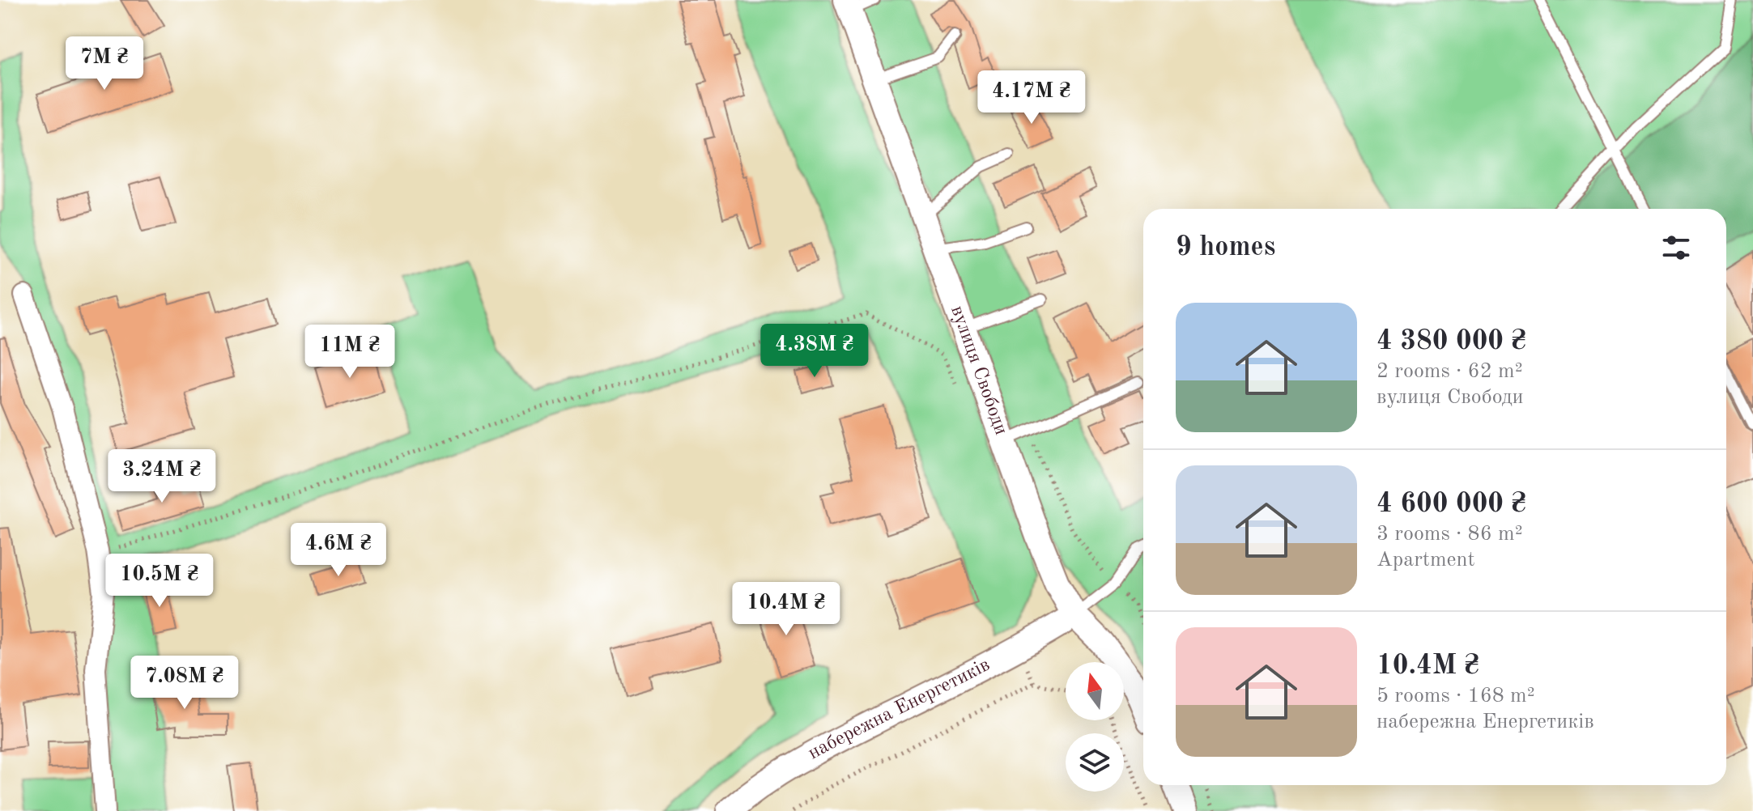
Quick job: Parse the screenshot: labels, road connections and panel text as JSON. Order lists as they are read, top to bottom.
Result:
{
  "streets": {
    "street": ["вулиця Свободи", "набережна Енергетиків"]
  },
  "crossings": [
    ["вулиця Свободи", "набережна Енергетиків"]
  ],
  "north": "top",
  "page": {
    "price": [
      "7M ₴",
      "4.17M ₴",
      "4.38M ₴",
      "11M ₴",
      "3.24M ₴",
      "4.6M ₴",
      "10.5M ₴",
      "10.4M ₴",
      "7.08M ₴"
    ],
    "heading": "9 homes",
    "list": [
      {
        "name": "4 380 000 ₴",
        "note": "2 rooms · 62 m² · вулиця Свободи"
      },
      {
        "name": "4 600 000 ₴",
        "note": "3 rooms · 86 m² · Apartment"
      },
      {
        "name": "10.4M ₴",
        "note": "5 rooms · 168 m² · набережна Енергетиків"
      }
    ]
  }
}
